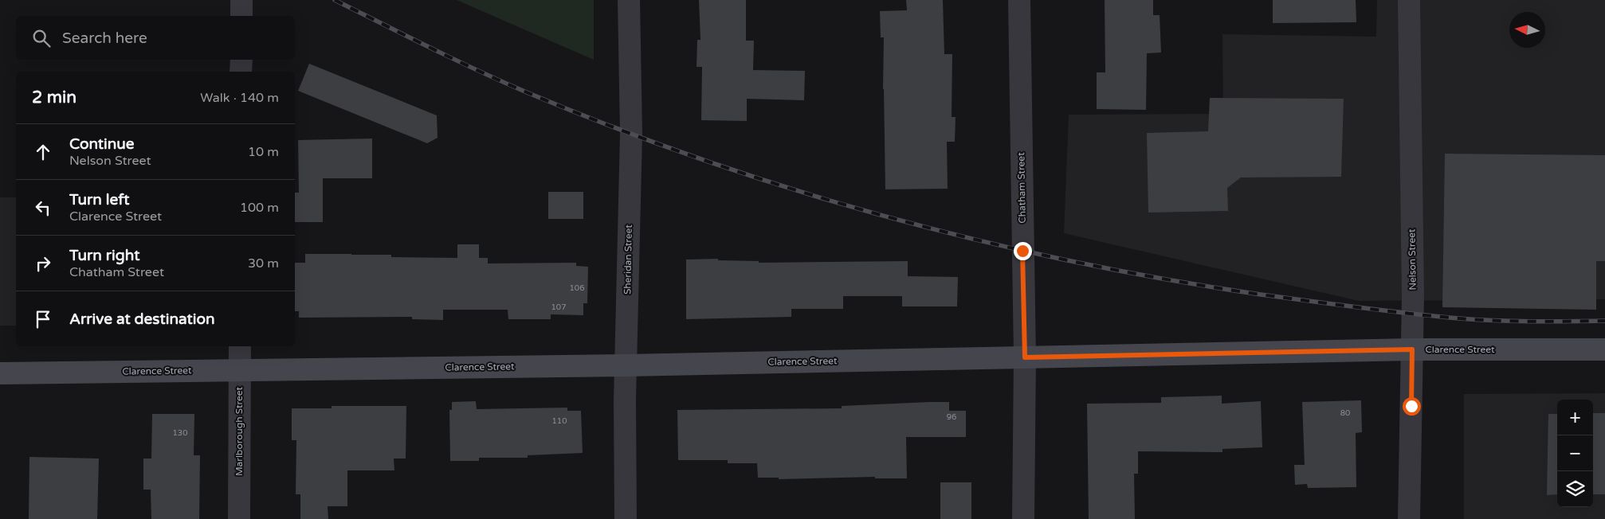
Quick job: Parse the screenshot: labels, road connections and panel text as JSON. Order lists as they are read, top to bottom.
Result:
{
  "streets": {
    "main road": ["Clarence Street"],
    "street": [
      "Chatham Street",
      "Sheridan Street",
      "Nelson Street",
      "Marlborough Street"
    ]
  },
  "crossings": [
    ["Chatham Street", "Clarence Street"],
    ["Sheridan Street", "Clarence Street"],
    ["Nelson Street", "Clarence Street"],
    ["Clarence Street", "Marlborough Street"]
  ],
  "house_numbers": [
    "106",
    "107",
    "80",
    "96",
    "110",
    "130"
  ],
  "north": "left",
  "page": {
    "search": "Search here",
    "heading": ["2 min", "Walk · 140 m"],
    "list": [
      ["Continue", "Nelson Street", "10 m"],
      ["Turn left", "Clarence Street", "100 m"],
      ["Turn right", "Chatham Street", "30 m"],
      "Arrive at destination"
    ],
    "map_buttons": ["+", "−"]
  }
}
